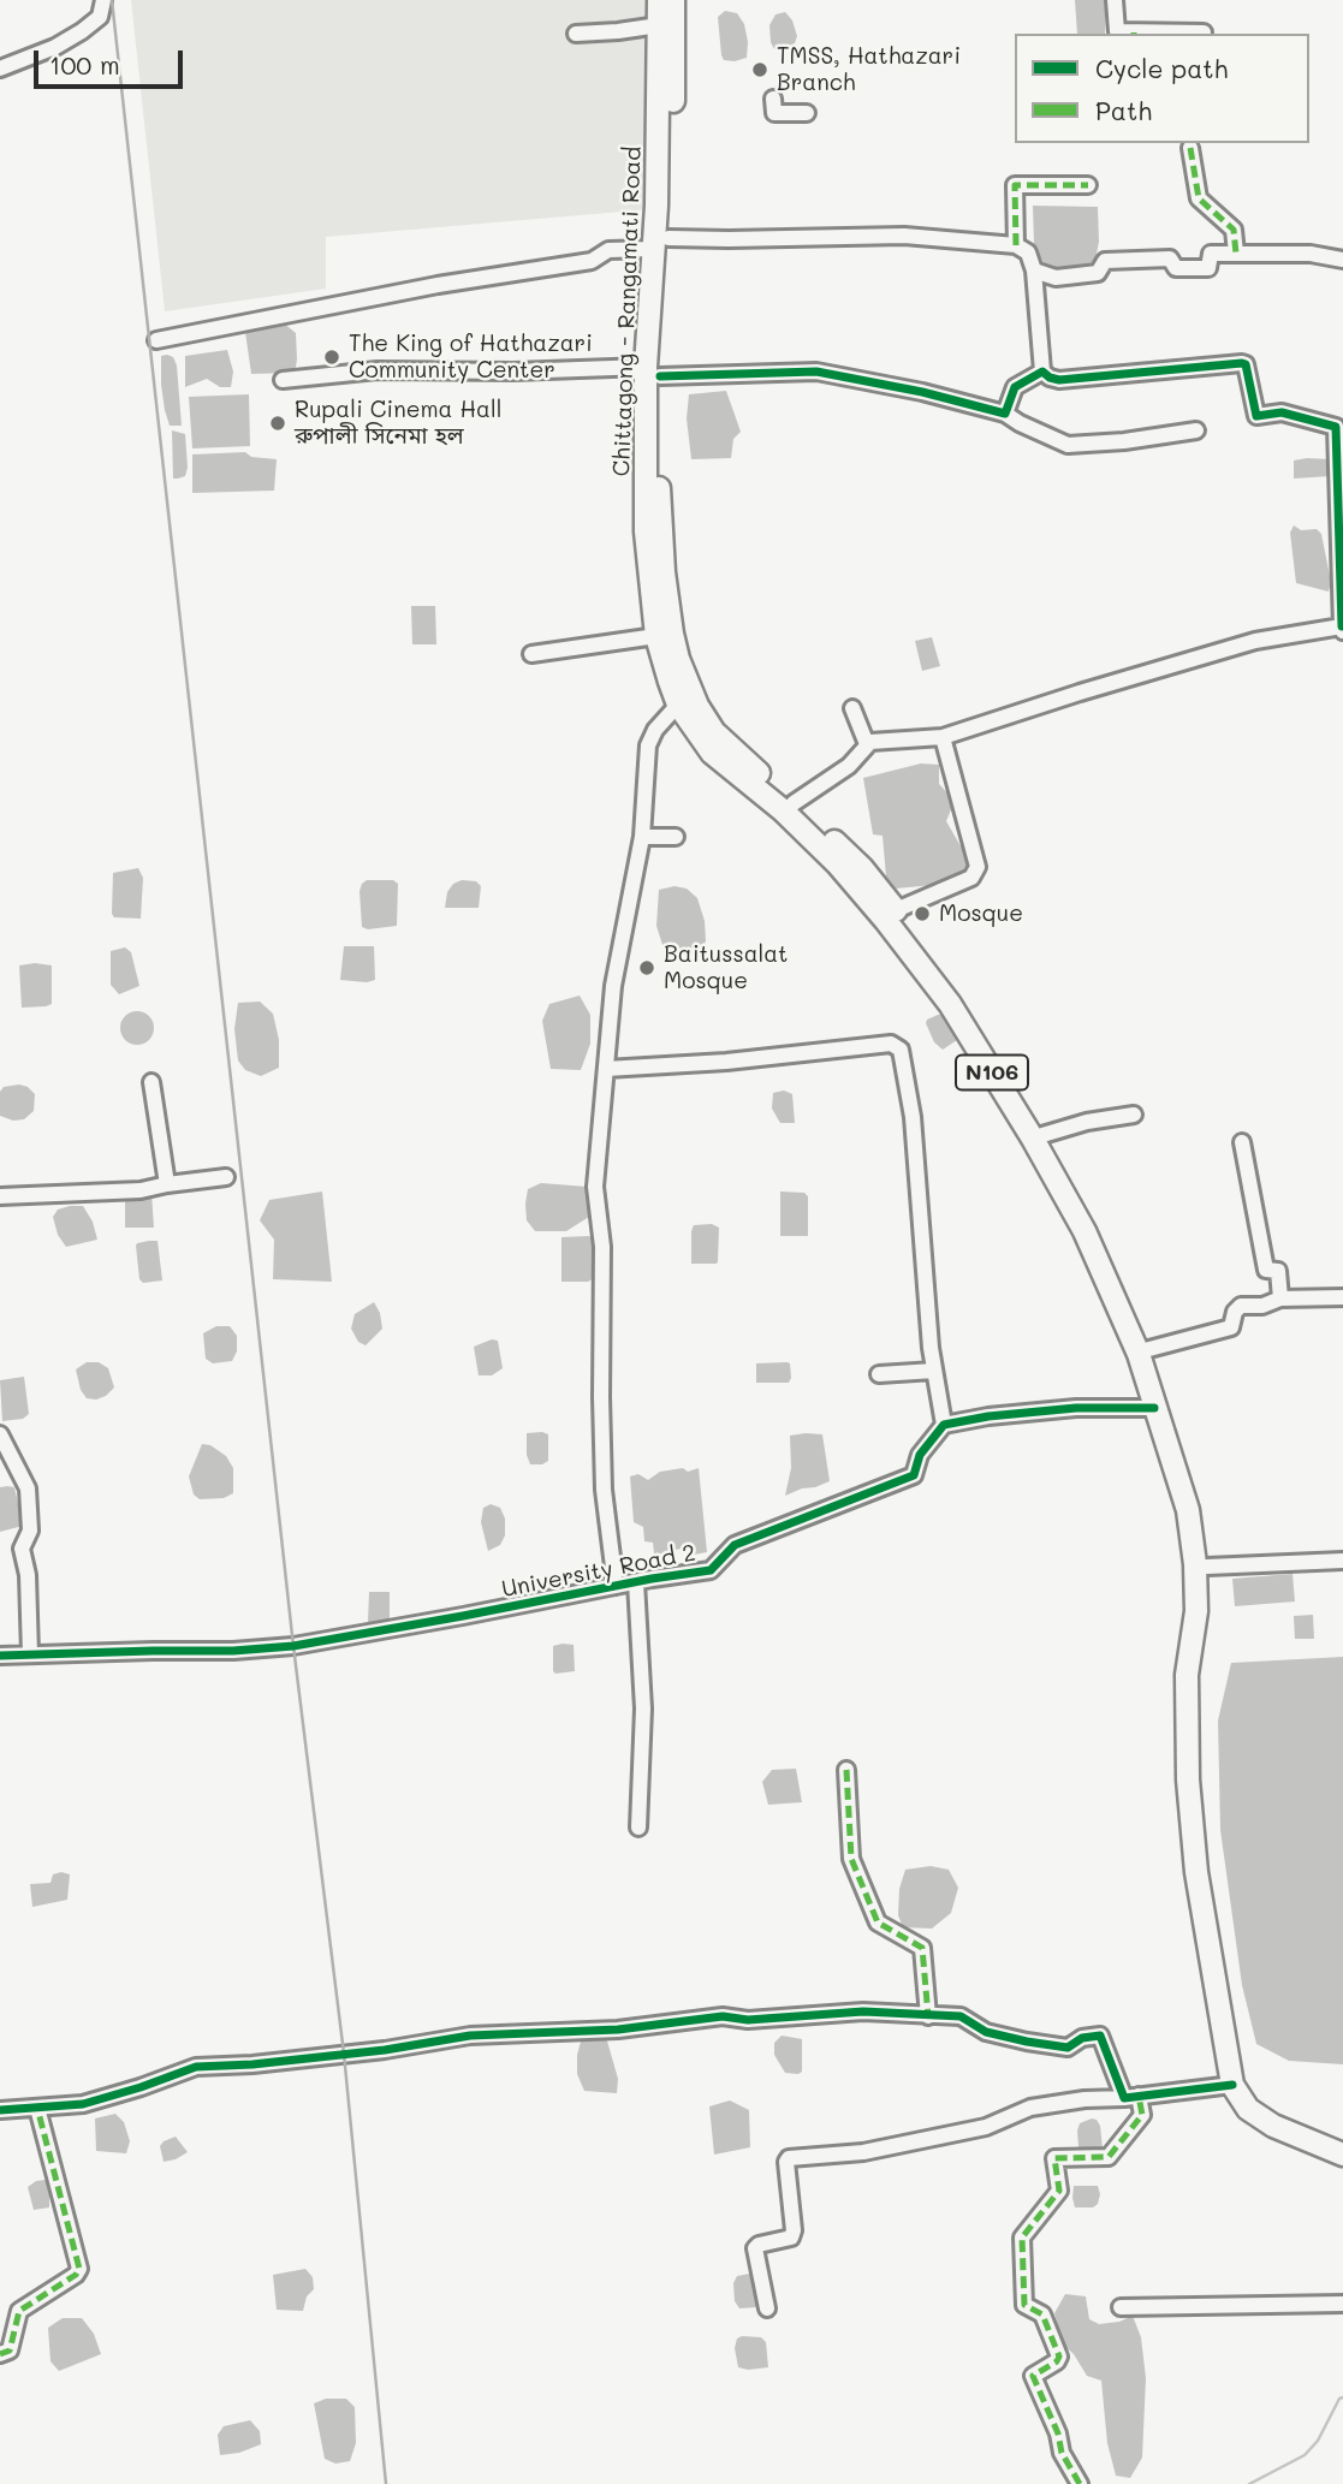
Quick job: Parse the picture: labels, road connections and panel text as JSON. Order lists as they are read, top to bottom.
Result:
{
  "streets": {
    "highway": ["Chittagong - Rangamati Road", "N106"],
    "street": ["University Road 2"]
  },
  "places": [
    "TMSS, Hathazari Branch",
    "The King of Hathazari Community Center",
    "Rupali Cinema Hall রুপালী সিনেমা হল",
    "Mosque",
    "Baitussalat Mosque"
  ],
  "legend": ["Cycle path", "Path"],
  "scale_bar": "100 m"
}
